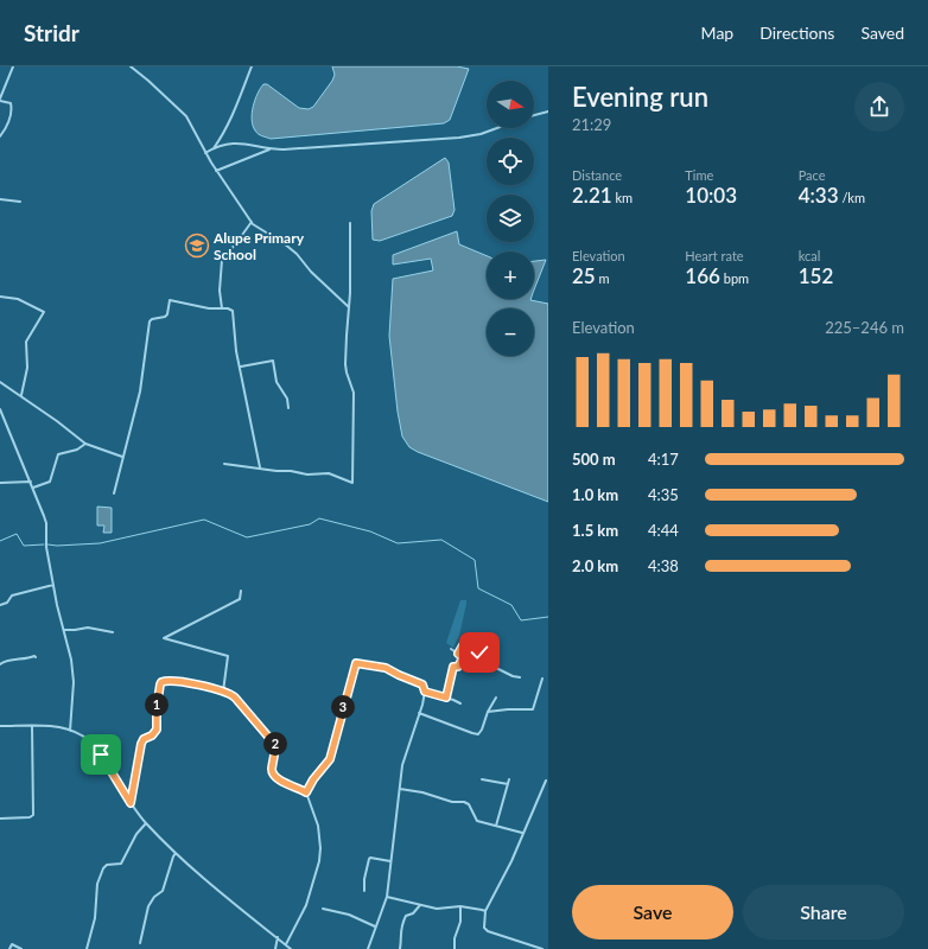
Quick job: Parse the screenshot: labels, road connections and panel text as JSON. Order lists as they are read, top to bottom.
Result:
{
  "places": {
    "school or university": ["Alupe Primary School"]
  },
  "north": "right",
  "page": {
    "header": "Stridr",
    "nav": ["Map", "Directions", "Saved"],
    "heading": ["Evening run", "21:29"],
    "map_buttons": ["+", "−"],
    "stats": [
      ["Distance", "2.21 km"],
      ["Time", "10:03"],
      ["Pace", "4:33 /km"],
      ["Elevation", "25 m"],
      ["Heart rate", "166 bpm"],
      ["kcal", "152"]
    ],
    "chart": ["Elevation", "225–246 m"],
    "list": [
      {
        "name": "500 m",
        "note": "4:17"
      },
      {
        "name": "1.0 km",
        "note": "4:35"
      },
      {
        "name": "1.5 km",
        "note": "4:44"
      },
      {
        "name": "2.0 km",
        "note": "4:38"
      }
    ],
    "pins": ["1", "3", "2"],
    "buttons": ["Save", "Share"]
  }
}
